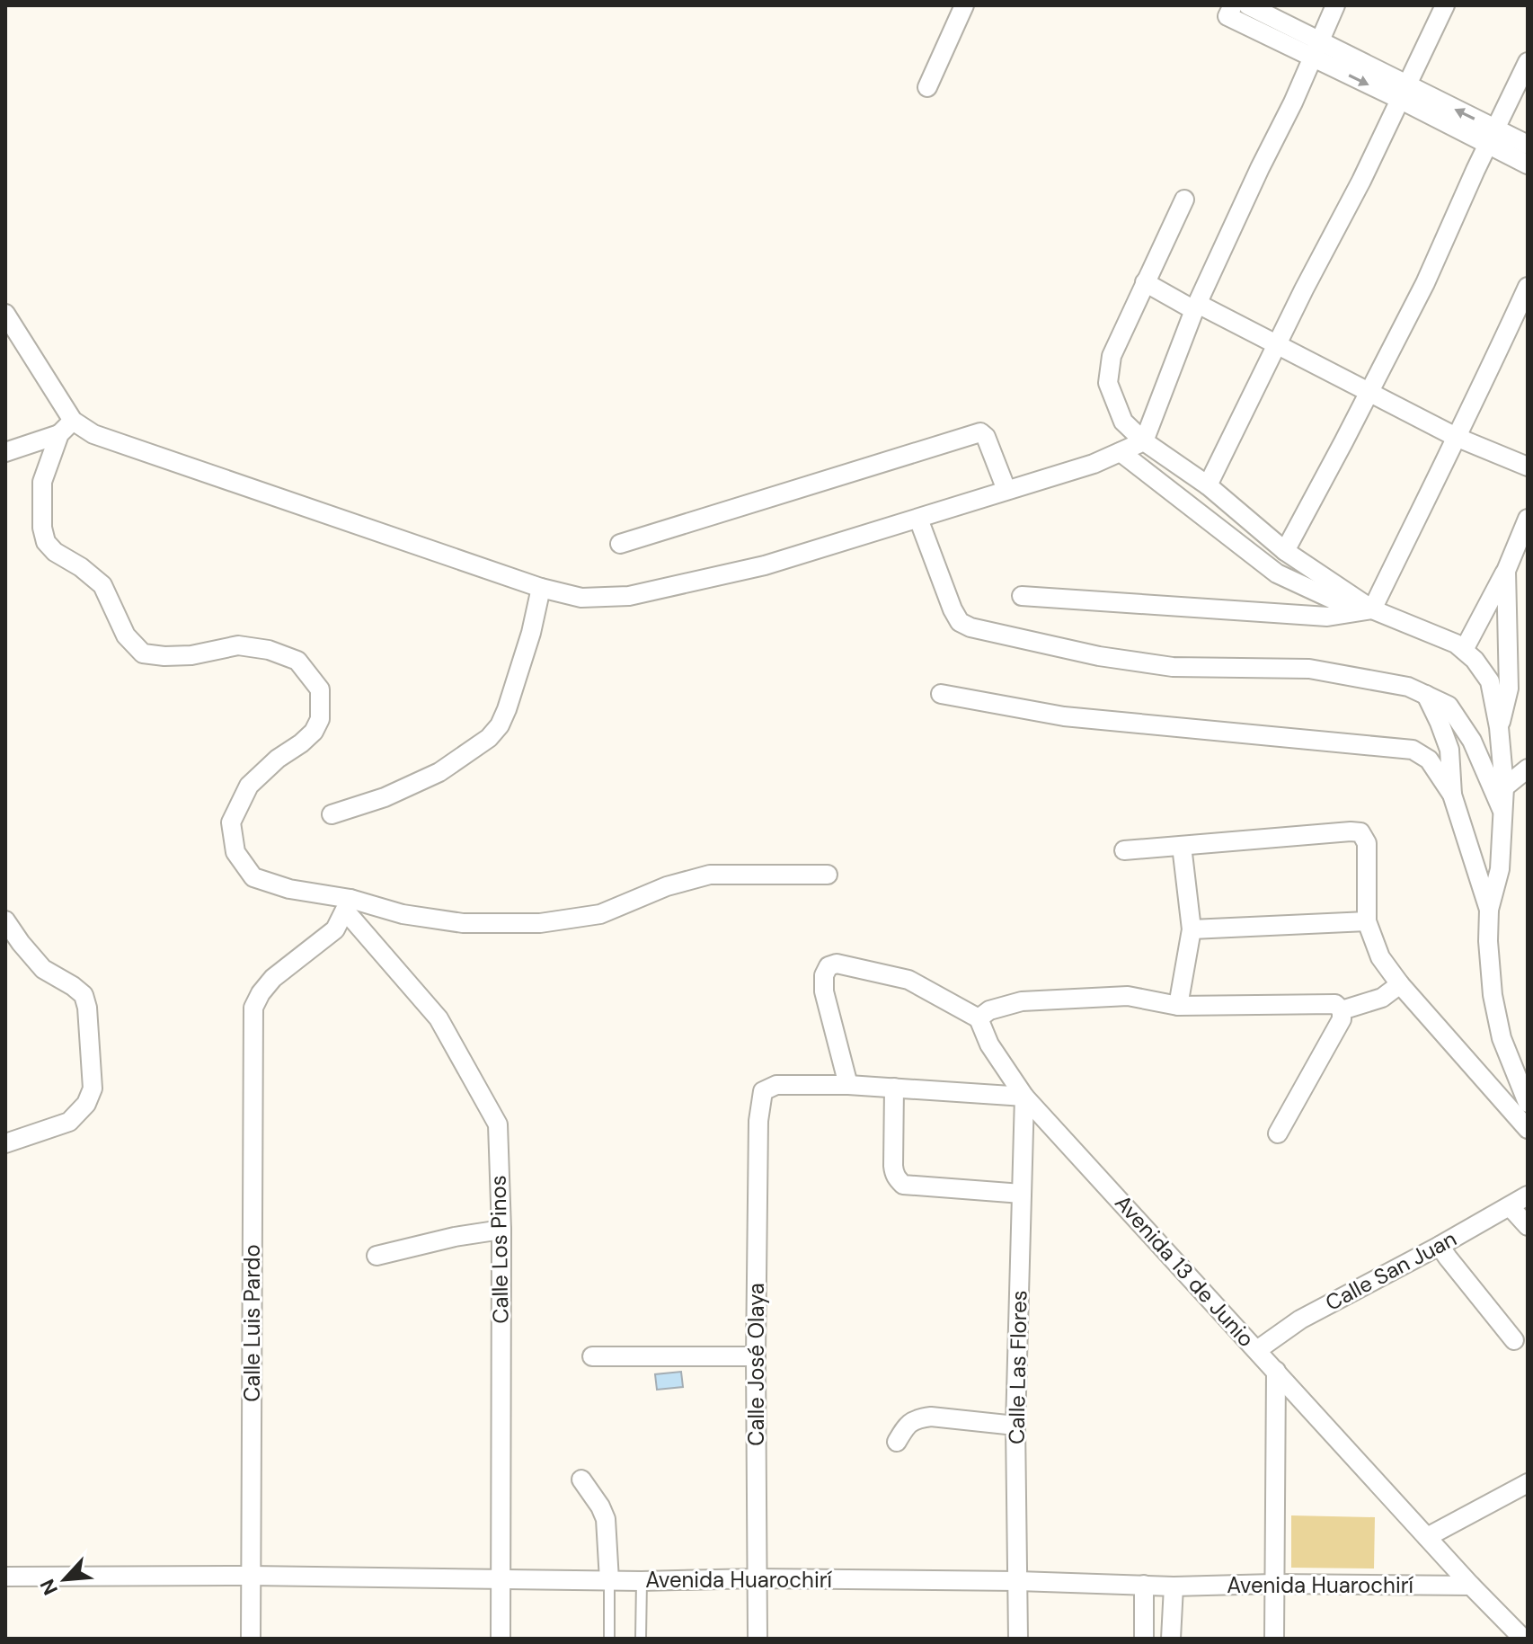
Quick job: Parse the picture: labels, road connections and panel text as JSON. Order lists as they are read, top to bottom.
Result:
{
  "streets": {
    "street": [
      "Calle Los Pinos",
      "Avenida 13 de Junio",
      "Calle San Juan",
      "Calle Luis Pardo",
      "Calle José Olaya",
      "Calle Las Flores",
      "Avenida Huarochirí"
    ]
  },
  "crossings": [
    ["Calle Los Pinos", "Calle Luis Pardo"],
    ["Calle Los Pinos", "Avenida Huarochirí"],
    ["Avenida 13 de Junio", "Calle San Juan"],
    ["Avenida 13 de Junio", "Calle Las Flores"],
    ["Avenida 13 de Junio", "Avenida Huarochirí"],
    ["Calle Luis Pardo", "Avenida Huarochirí"],
    ["Calle José Olaya", "Avenida Huarochirí"],
    ["Calle Las Flores", "Avenida Huarochirí"]
  ],
  "north": "bottom left"
}
